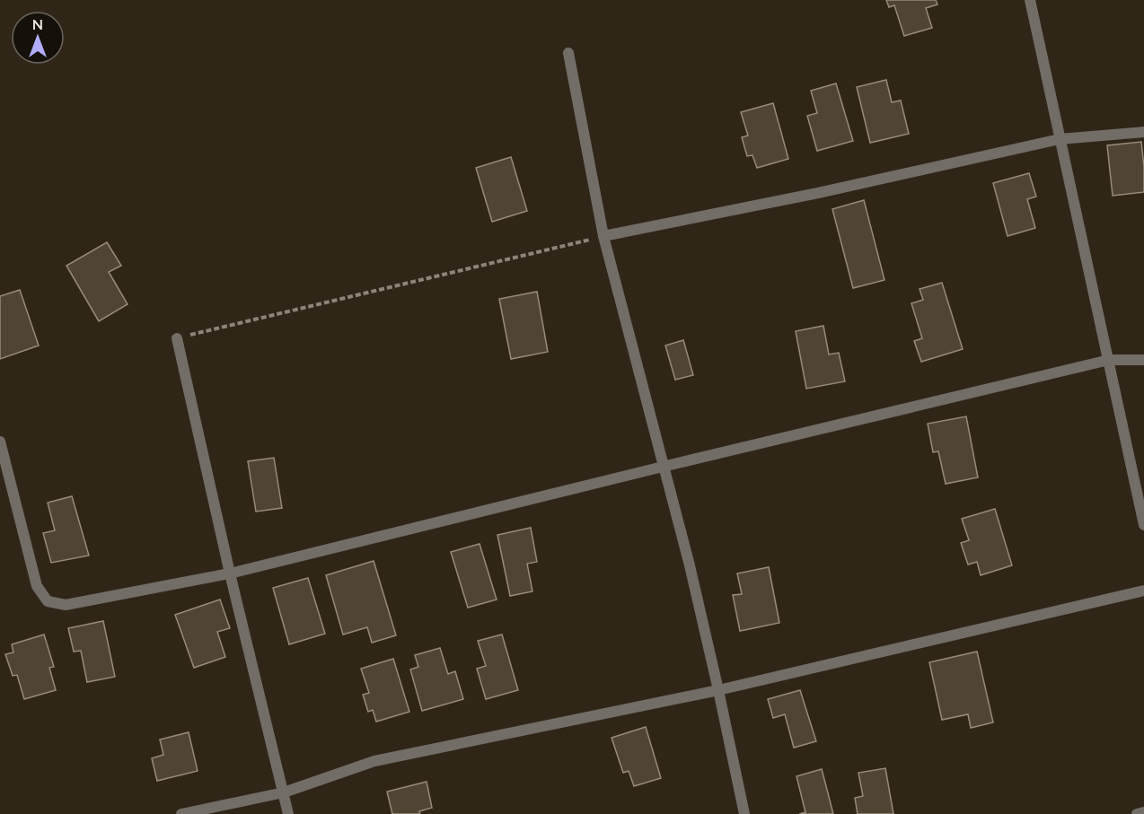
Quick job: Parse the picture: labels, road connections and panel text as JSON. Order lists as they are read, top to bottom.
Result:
{
  "north": "top"
}
